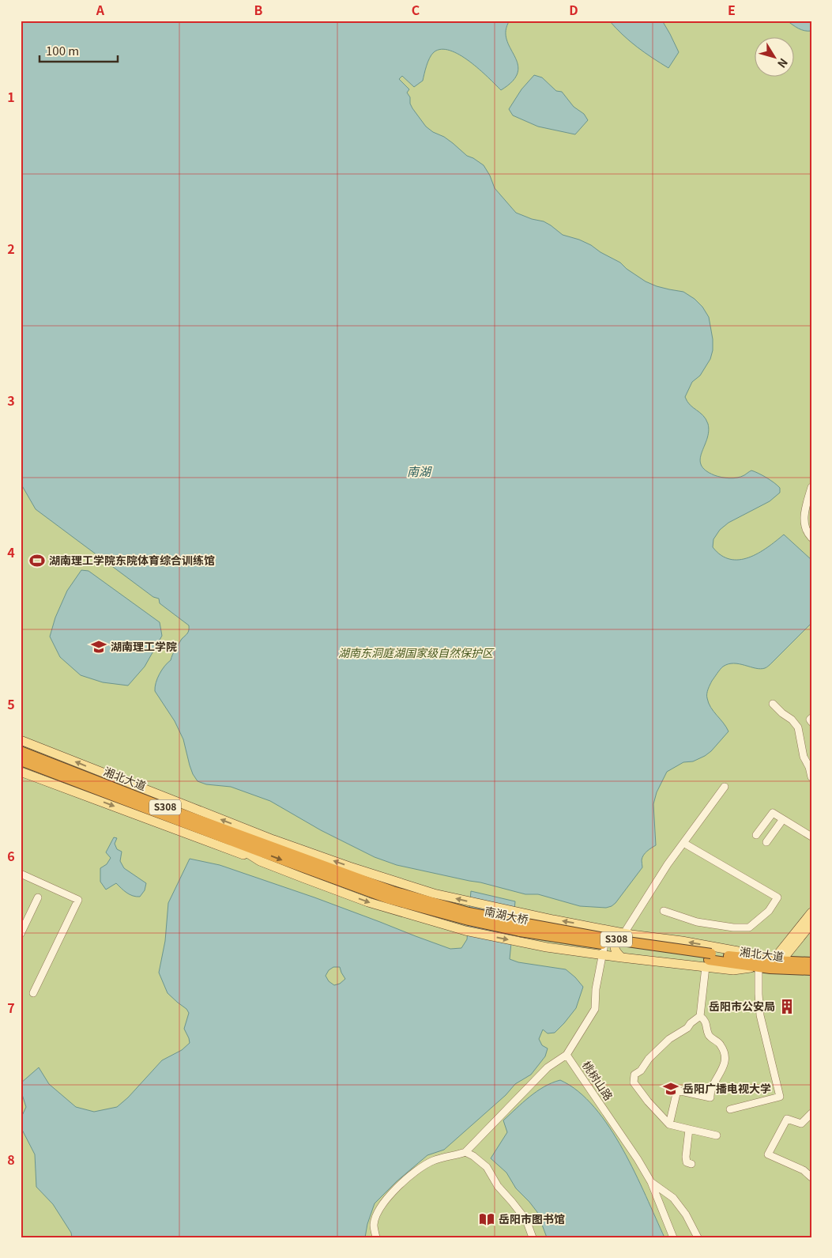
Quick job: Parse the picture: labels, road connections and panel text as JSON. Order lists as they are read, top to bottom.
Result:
{
  "streets": {
    "highway": ["湘北大道", "S308", "南湖大桥"],
    "street": ["桃树山路"]
  },
  "crossings": [
    ["湘北大道", "南湖大桥"]
  ],
  "water": ["南湖"],
  "parks": ["湖南东洞庭湖国家级自然保护区"],
  "places": {
    "sports": ["湖南理工学院东院体育综合训练馆"],
    "school or university": ["湖南理工学院", "岳阳广播电视大学"],
    "building": ["岳阳市公安局"],
    "library": ["岳阳市图书馆"]
  },
  "scale_bar": "100 m",
  "north": "bottom right",
  "grid": {
    "columns": [
      "A",
      "B",
      "C",
      "D",
      "E"
    ],
    "rows": [
      "1",
      "2",
      "3",
      "4",
      "5",
      "6",
      "7",
      "8"
    ]
  }
}
